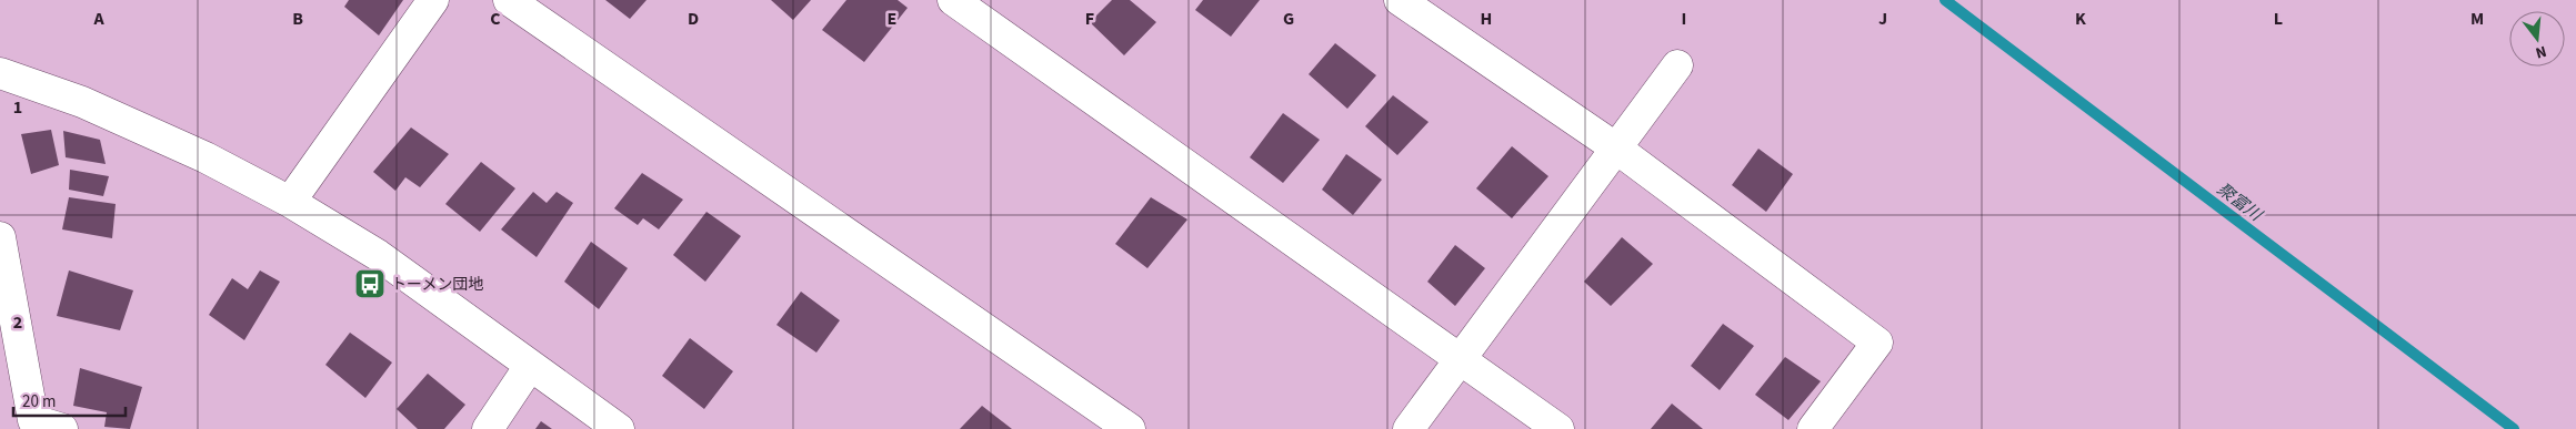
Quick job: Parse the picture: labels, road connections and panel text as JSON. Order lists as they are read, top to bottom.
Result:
{
  "water": ["聚富川"],
  "places": {
    "bus stop": ["トーメン団地"]
  },
  "scale_bar": "20 m",
  "north": "bottom",
  "grid": {
    "columns": [
      "A",
      "B",
      "C",
      "D",
      "E",
      "F",
      "G",
      "H",
      "I",
      "J",
      "K",
      "L",
      "M"
    ],
    "rows": ["1", "2"]
  }
}
